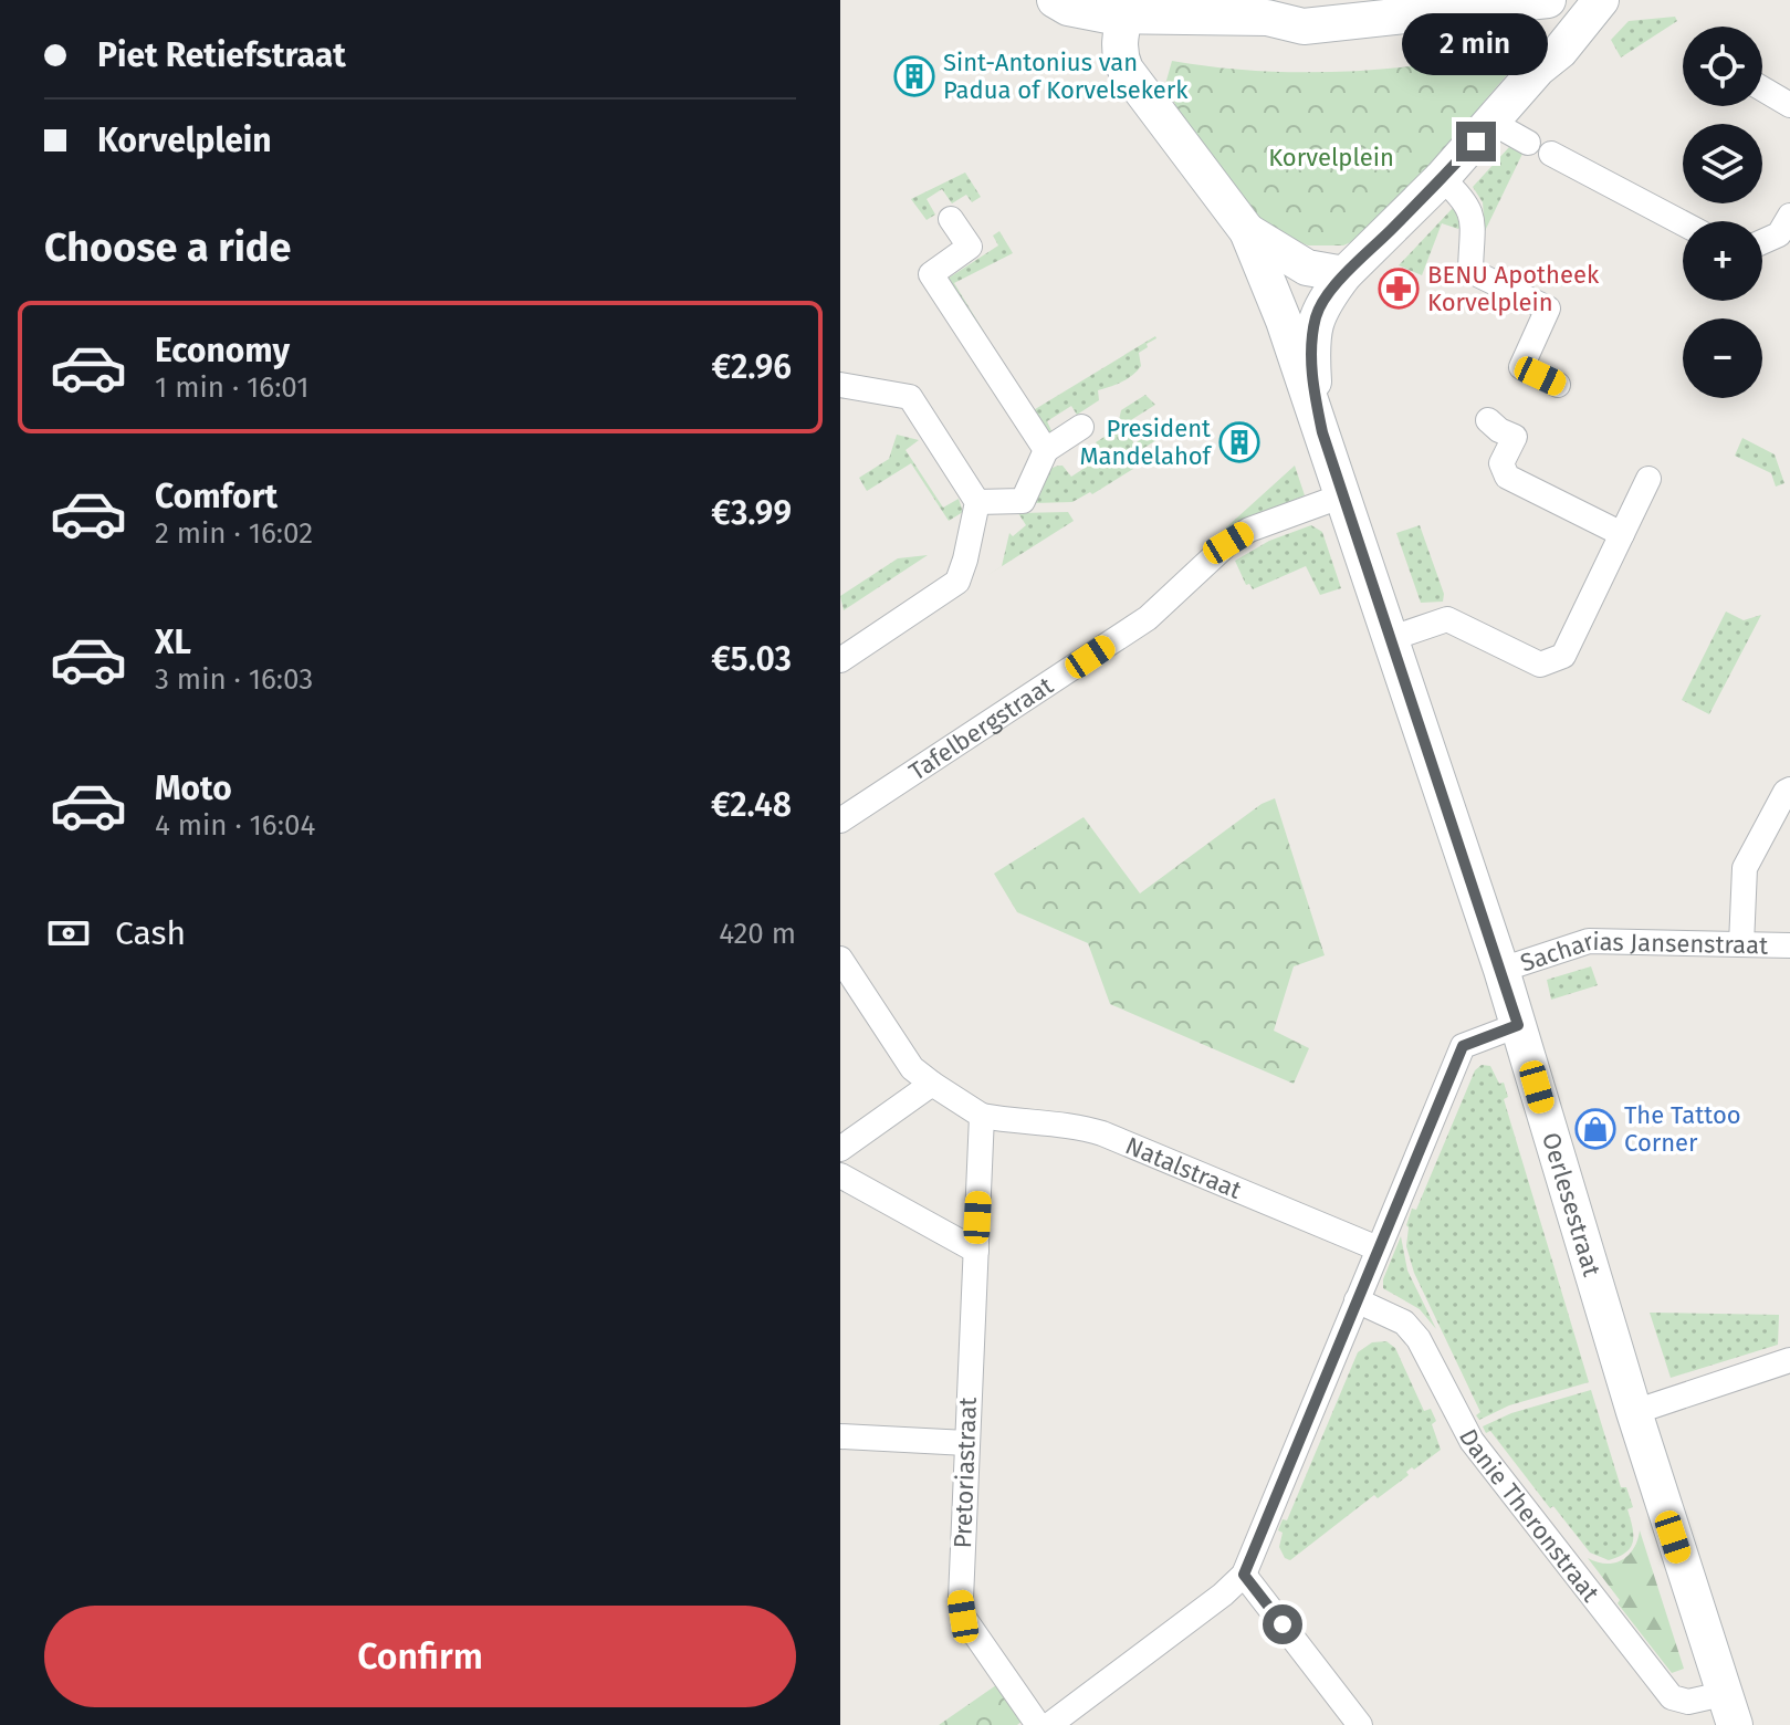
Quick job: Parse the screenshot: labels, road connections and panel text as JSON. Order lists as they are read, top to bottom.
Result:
{
  "streets": {
    "street": [
      "Tafelbergstraat",
      "Sacharias Jansenstraat",
      "Natalstraat",
      "Oerlesestraat",
      "Pretoriastraat",
      "Danie Theronstraat"
    ]
  },
  "crossings": [
    ["Tafelbergstraat", "Oerlesestraat"],
    ["Sacharias Jansenstraat", "Oerlesestraat"],
    ["Natalstraat", "Pretoriastraat"],
    ["Oerlesestraat", "Danie Theronstraat"]
  ],
  "parks": ["Korvelplein"],
  "places": {
    "building": ["Sint-Antonius van Padua of Korvelsekerk", "President Mandelahof"],
    "pharmacy": ["BENU Apotheek Korvelplein"],
    "shop": ["The Tattoo Corner"]
  },
  "page": {
    "banner": ["Piet Retiefstraat", "Korvelplein"],
    "bubble": "2 min",
    "map_buttons": ["+", "−"],
    "heading": "Choose a ride",
    "list": [
      {
        "name": "Economy",
        "note": "1 min · 16:01",
        "value": "€2.96"
      },
      {
        "name": "Comfort",
        "note": "2 min · 16:02",
        "value": "€3.99"
      },
      {
        "name": "XL",
        "note": "3 min · 16:03",
        "value": "€5.03"
      },
      {
        "name": "Moto",
        "note": "4 min · 16:04",
        "value": "€2.48"
      }
    ],
    "pay": ["Cash", "420 m"],
    "buttons": "Confirm"
  }
}
